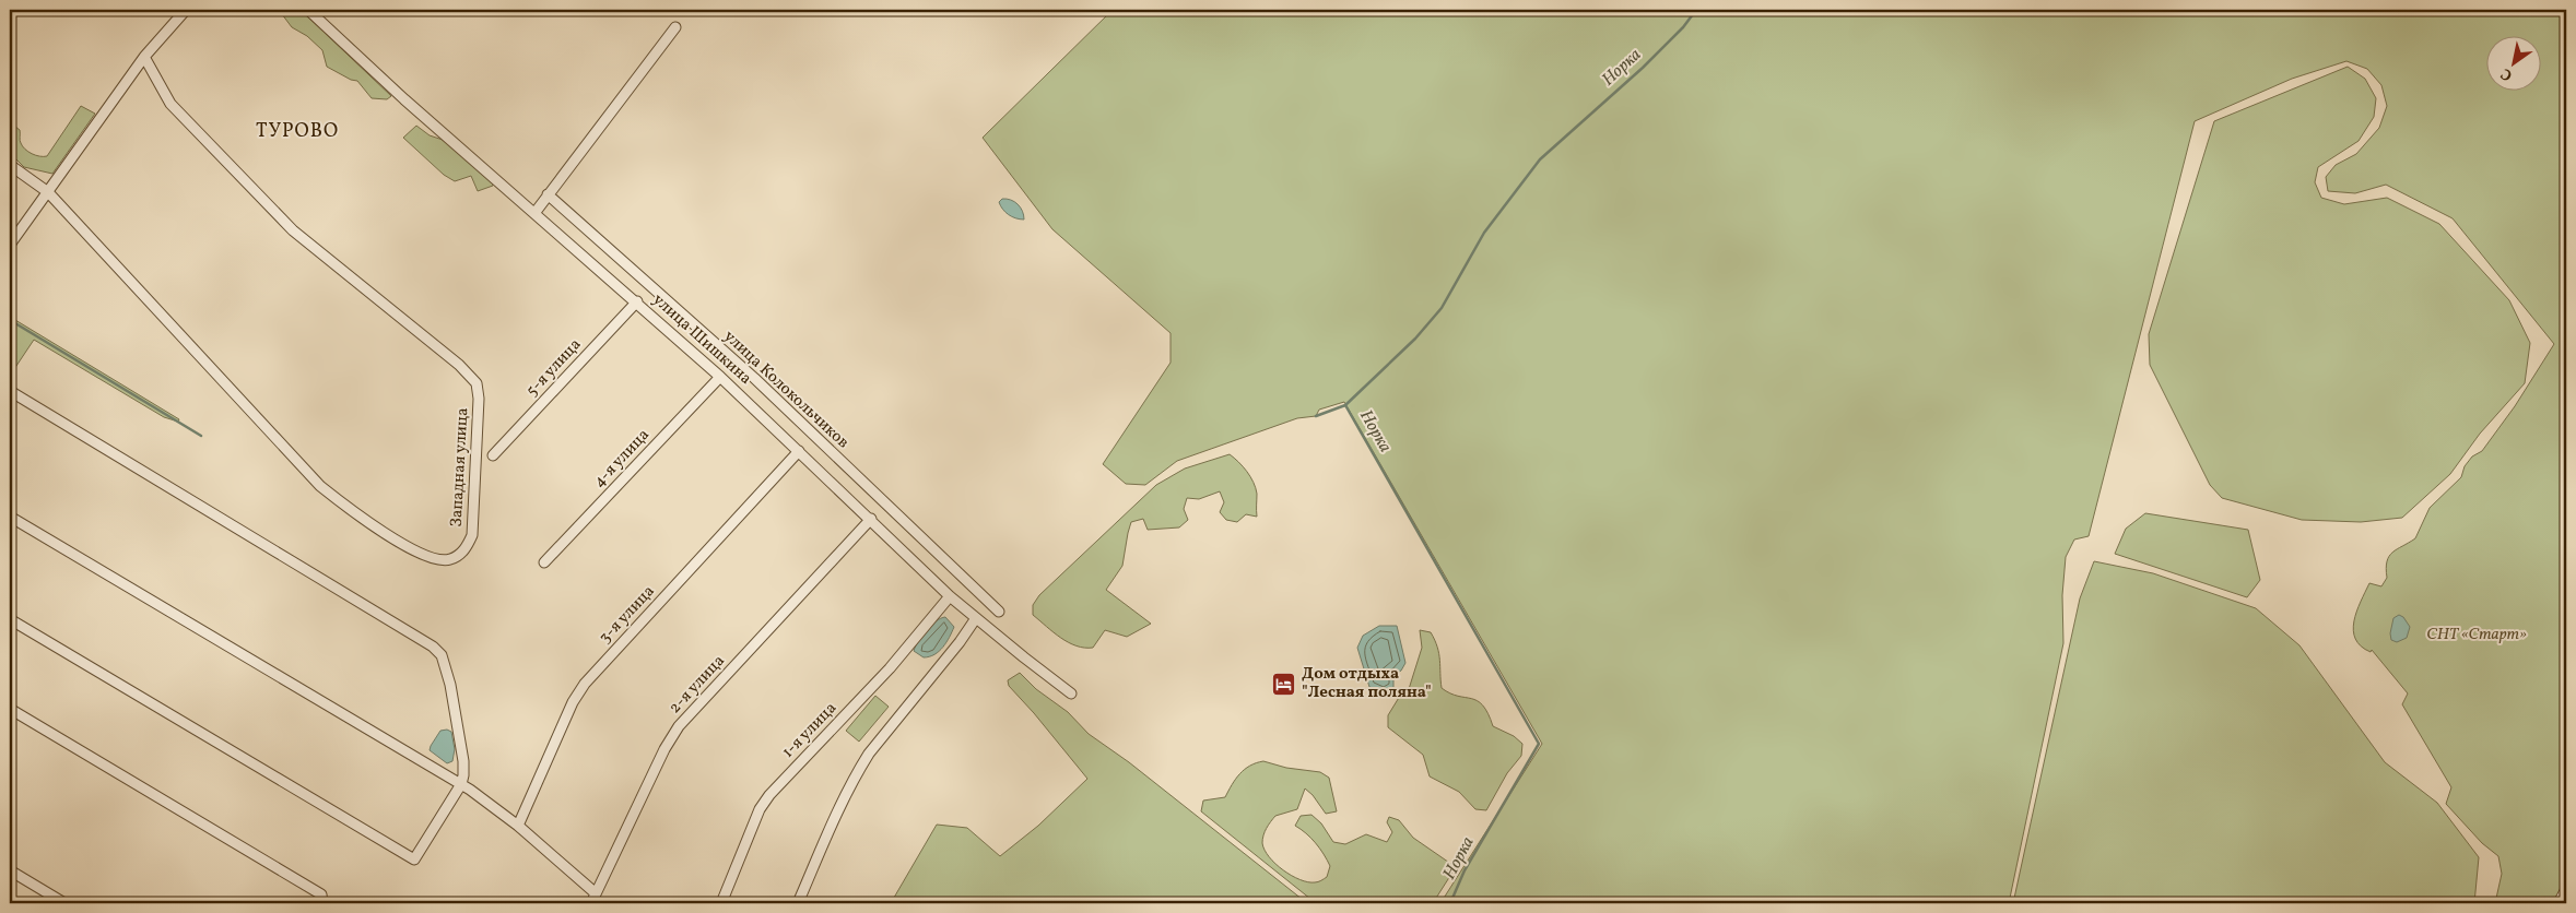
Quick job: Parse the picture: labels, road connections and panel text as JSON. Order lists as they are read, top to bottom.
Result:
{
  "streets": {
    "street": [
      "улица Шишкина",
      "5-я улица",
      "улица Колокольчиков",
      "4-я улица",
      "Западная улица",
      "3-я улица",
      "2-я улица",
      "1-я улица"
    ]
  },
  "crossings": [
    ["улица Шишкина", "5-я улица"],
    ["улица Шишкина", "4-я улица"],
    ["улица Шишкина", "3-я улица"],
    ["улица Шишкина", "2-я улица"],
    ["улица Шишкина", "1-я улица"]
  ],
  "districts": ["ТУРОВО"],
  "water": ["Норка"],
  "parks": ["СНТ «Старт»"],
  "places": {
    "hotel": ["Дом отдыха \"Лесная поляна\""]
  },
  "north": "bottom left"
}
